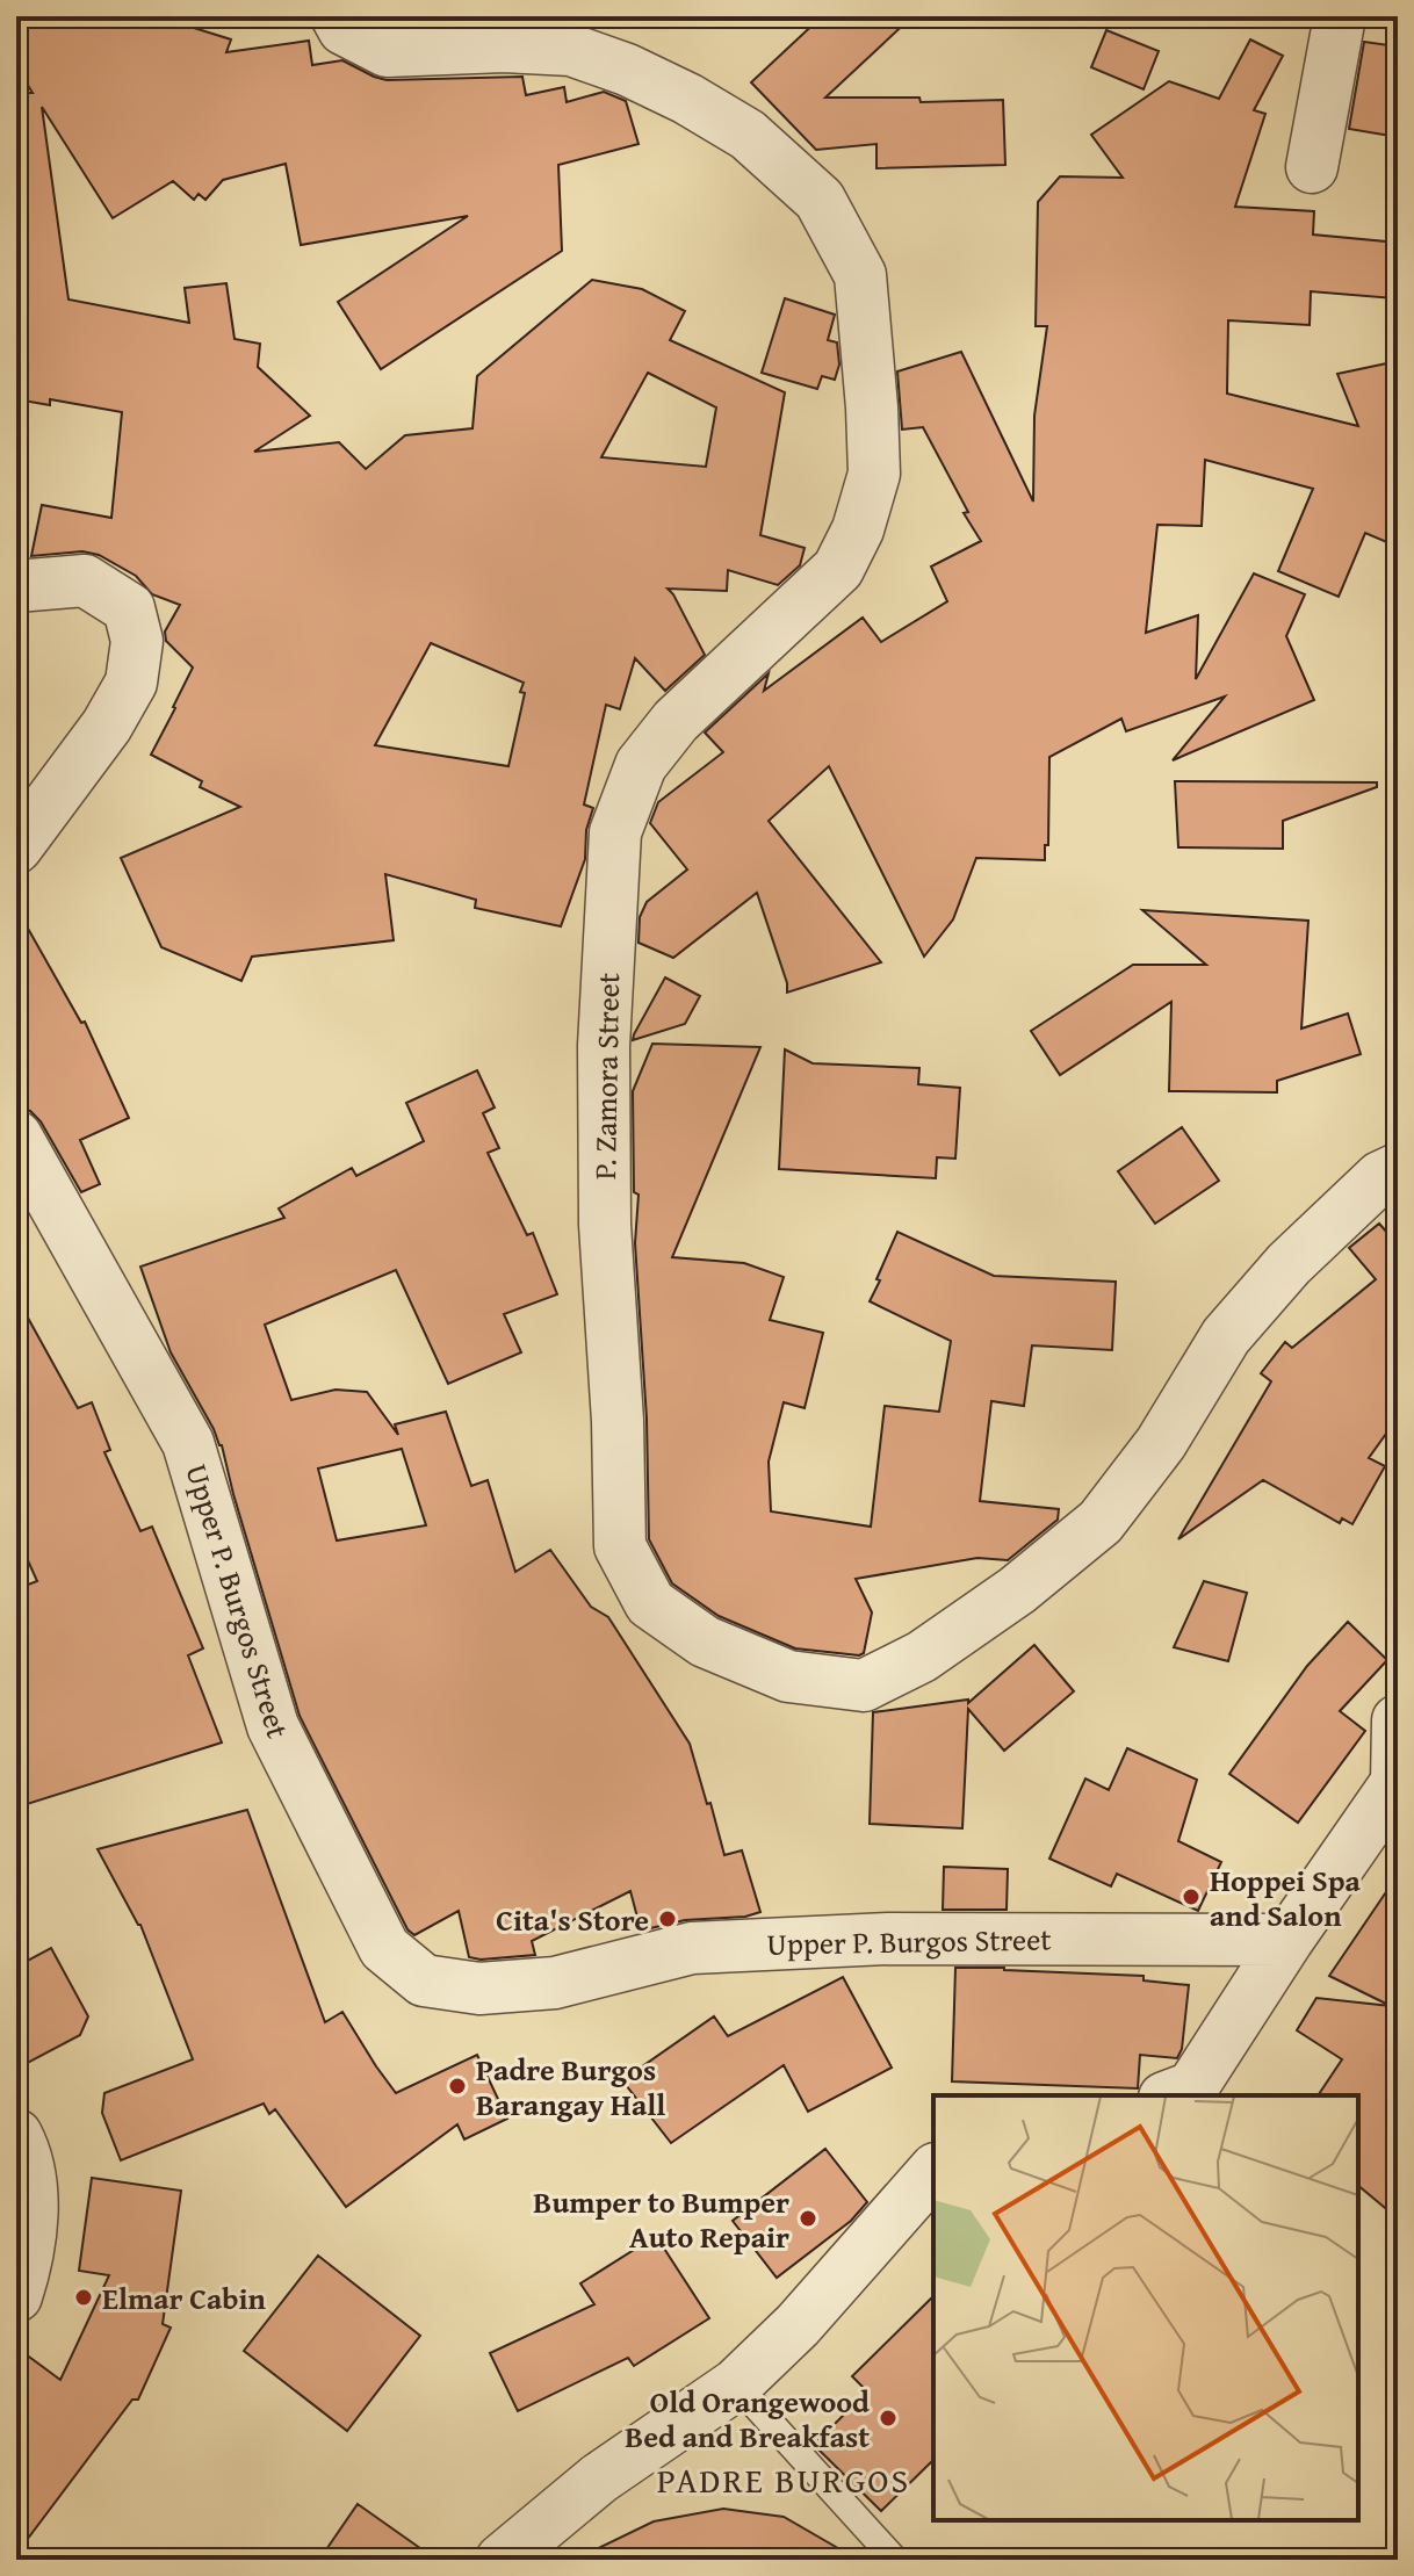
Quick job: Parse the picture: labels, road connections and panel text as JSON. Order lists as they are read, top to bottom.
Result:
{
  "streets": {
    "street": ["P. Zamora Street", "Upper P. Burgos Street"]
  },
  "districts": ["PADRE BURGOS"],
  "places": [
    "Hoppei Spa and Salon",
    "Cita's Store",
    "Padre Burgos Barangay Hall",
    "Bumper to Bumper Auto Repair",
    "Elmar Cabin",
    "Old Orangewood Bed and Breakfast"
  ]
}
